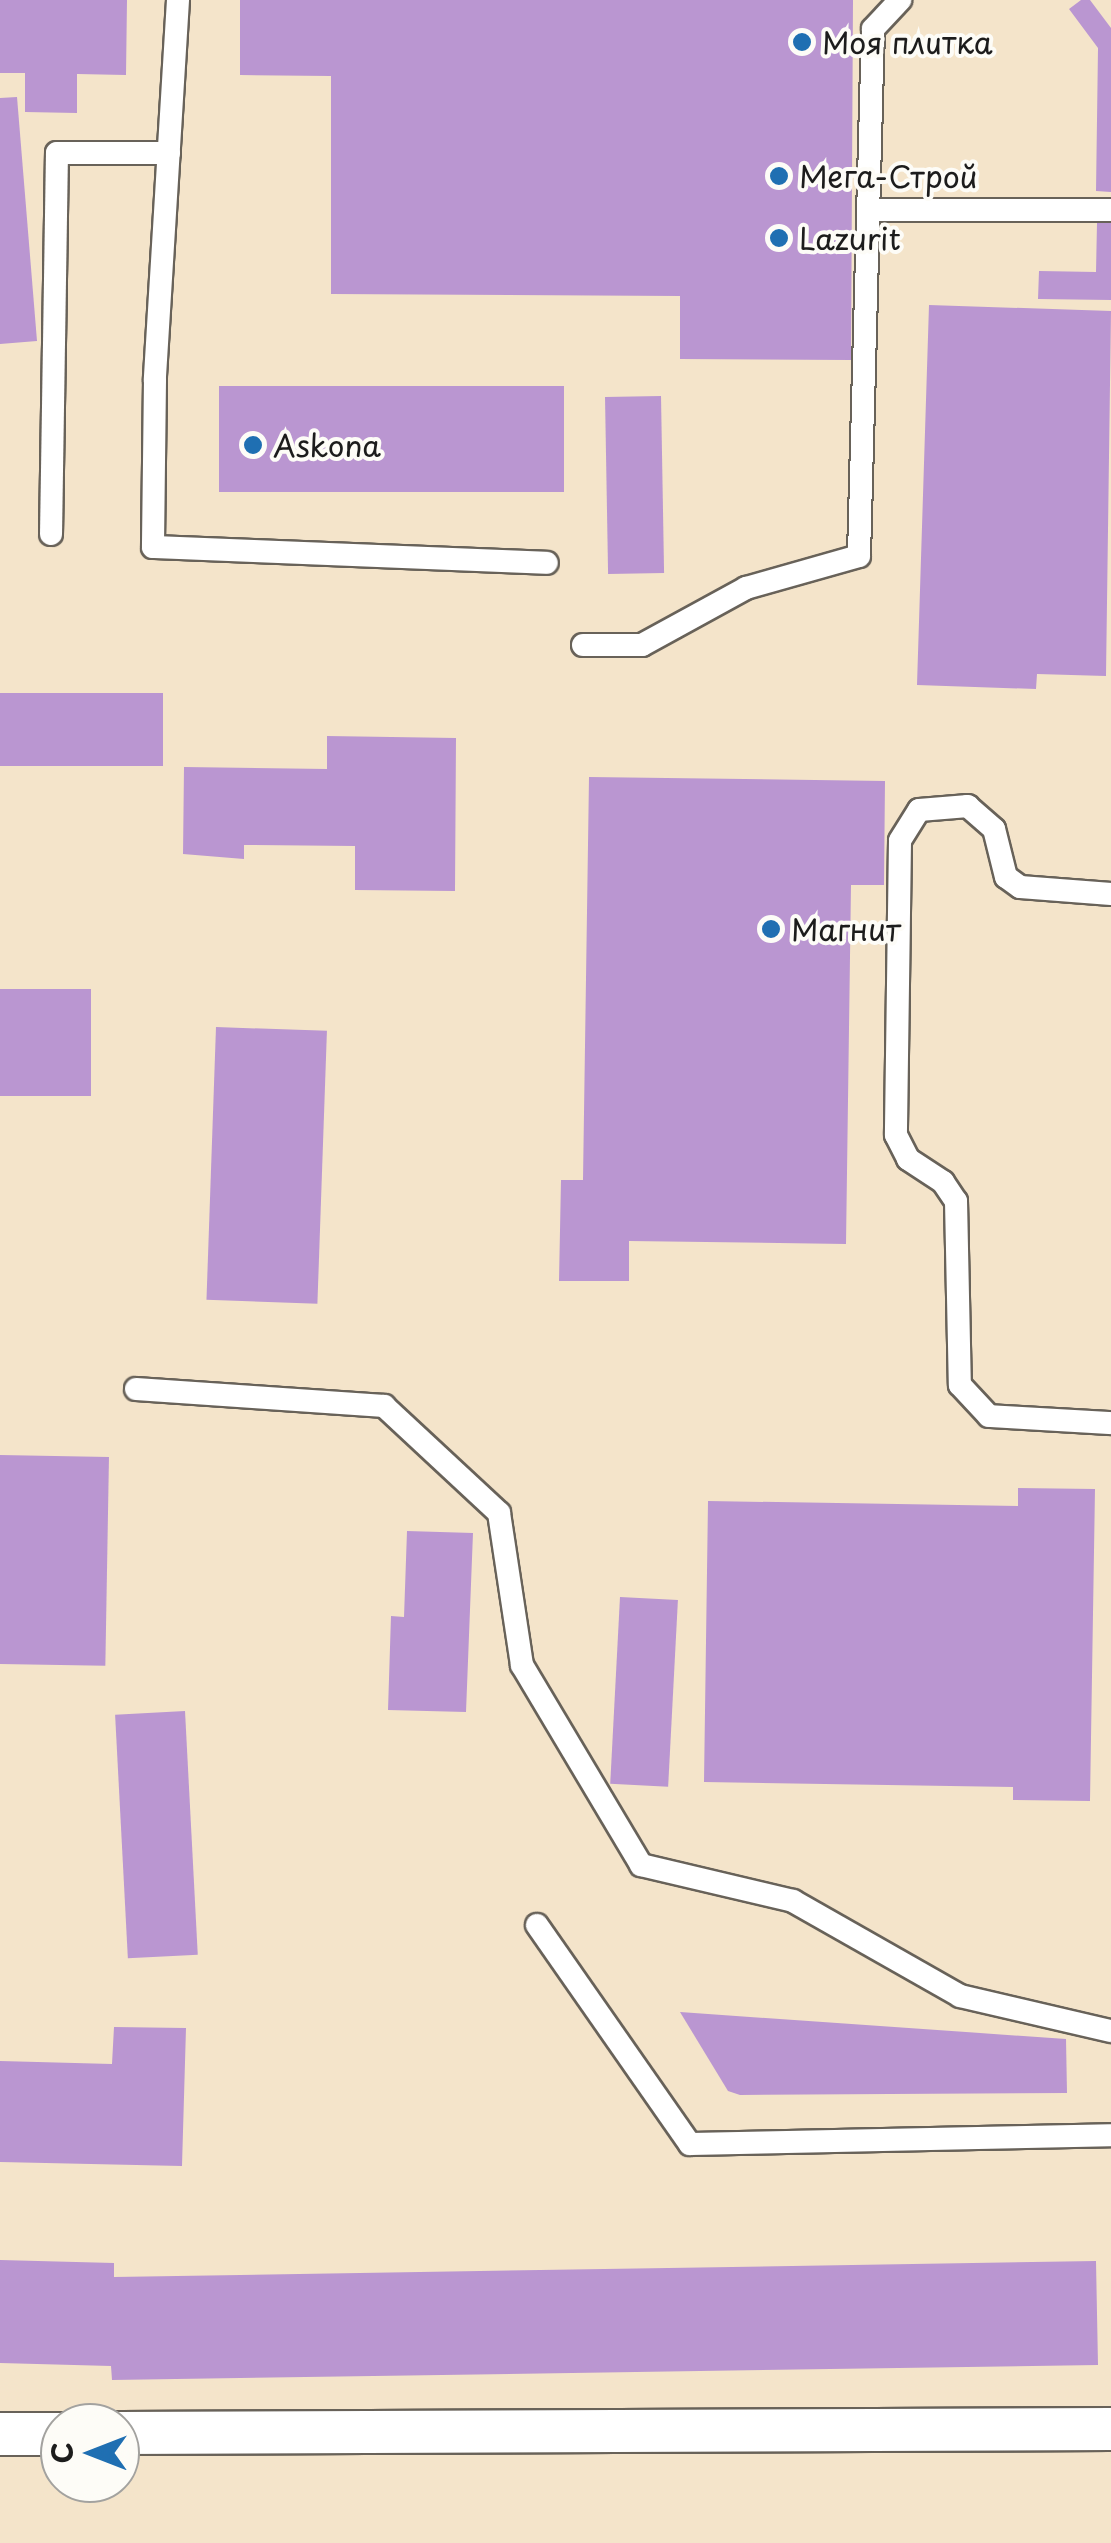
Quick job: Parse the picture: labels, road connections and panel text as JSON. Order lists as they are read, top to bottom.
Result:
{
  "places": [
    "Моя плитка",
    "Мега-Строй",
    "Lazurit",
    "Askona",
    "Магнит"
  ],
  "north": "left"
}
